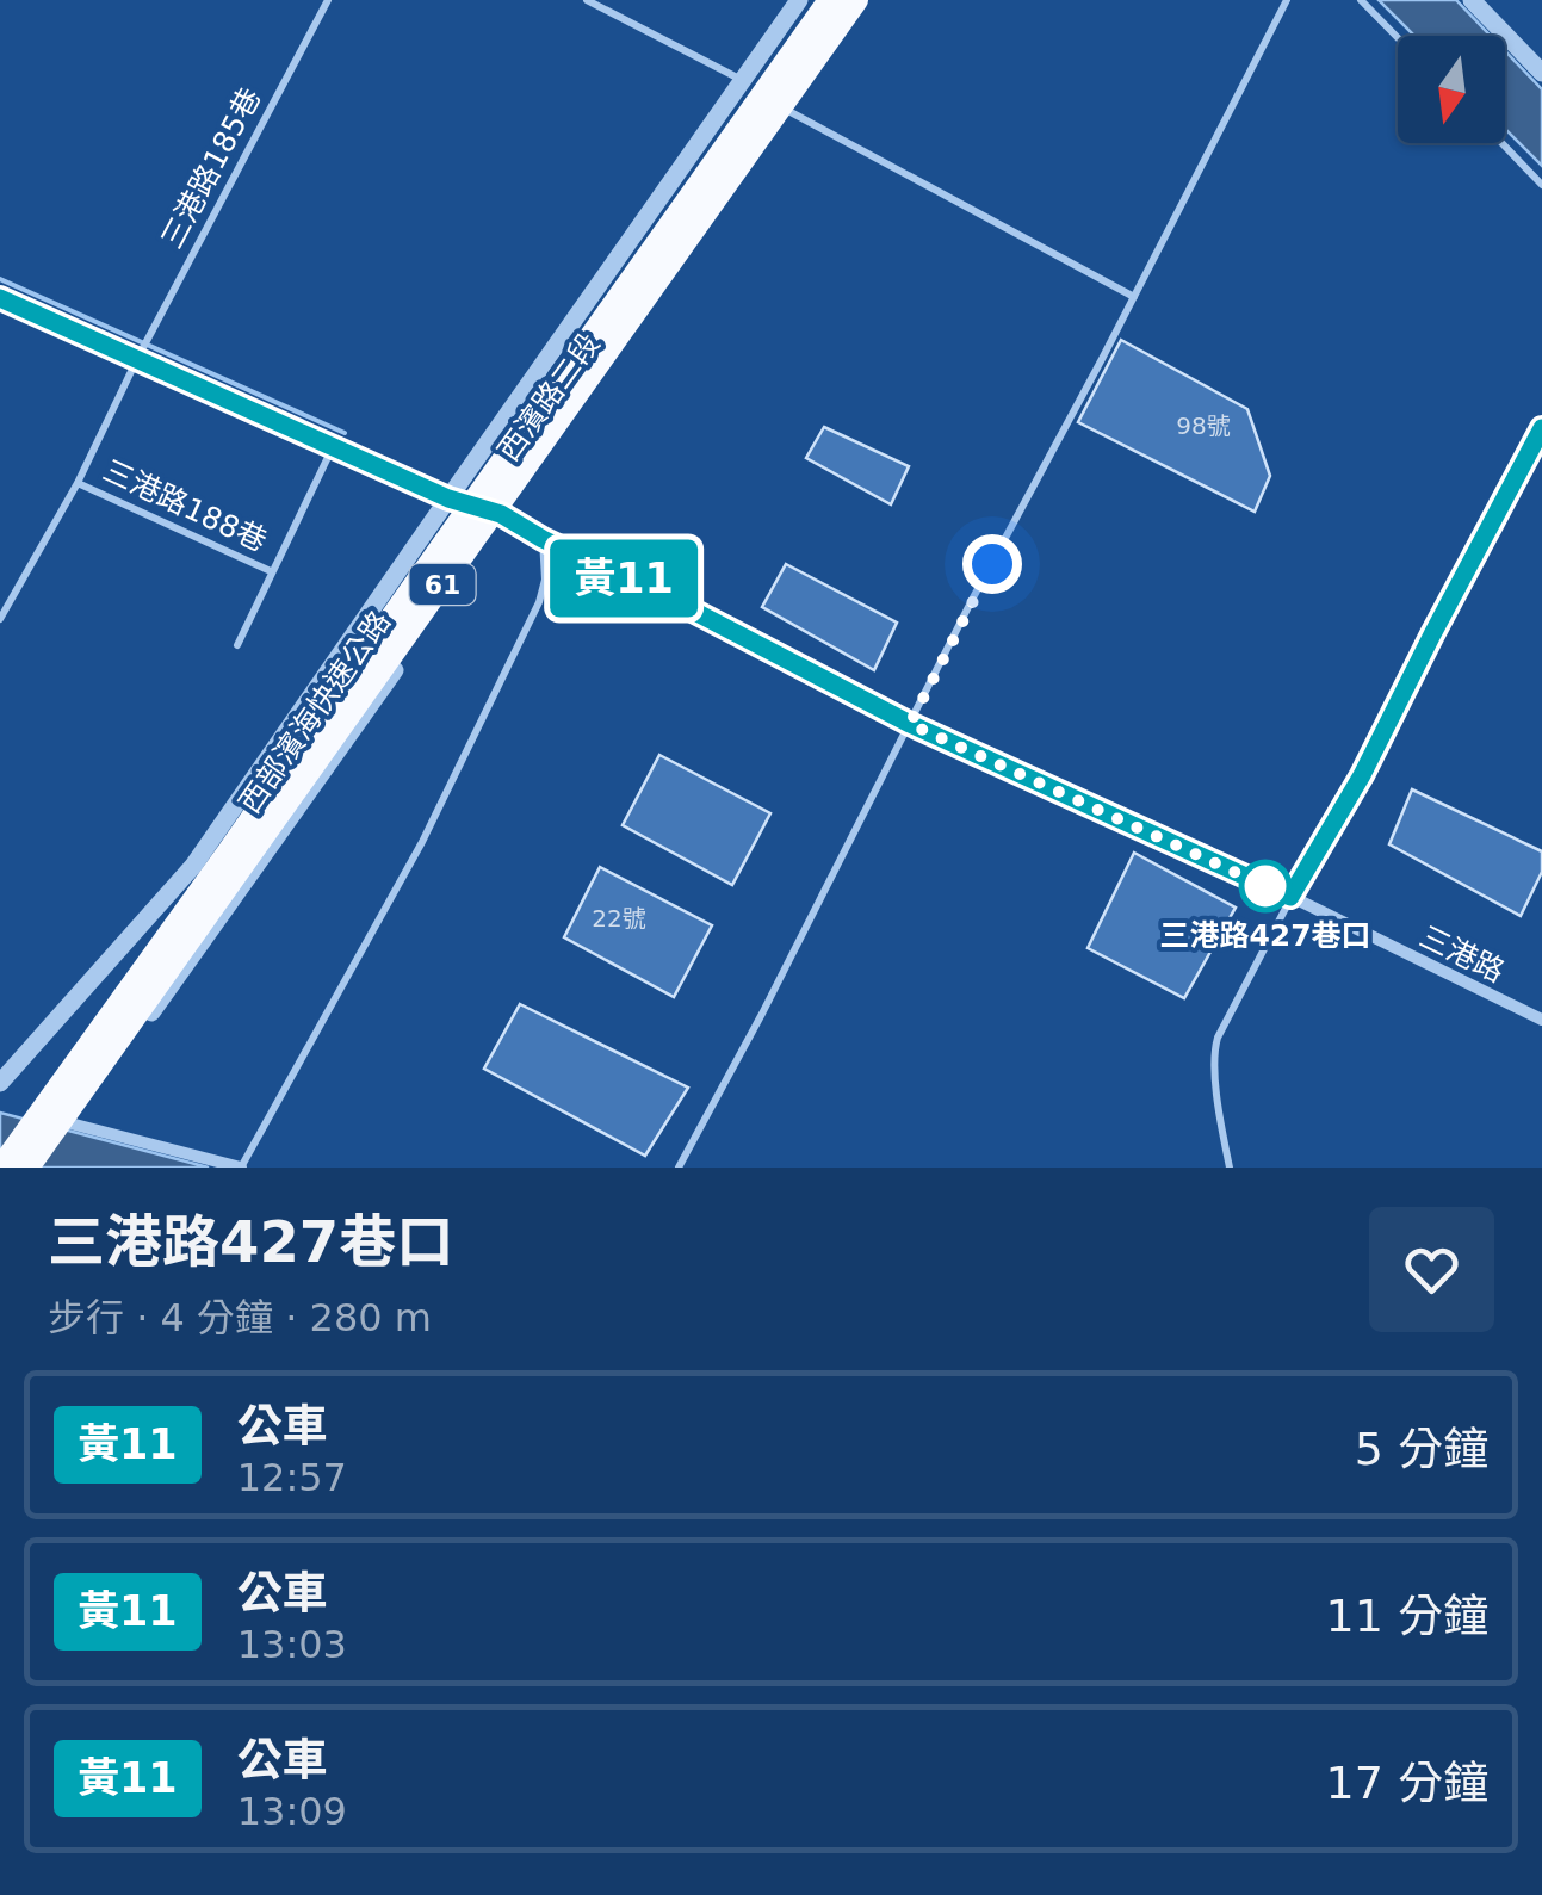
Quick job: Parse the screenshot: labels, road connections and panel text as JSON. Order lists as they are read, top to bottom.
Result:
{
  "streets": {
    "highway": ["61", "西部濱海快速公路"],
    "street": ["西濱路二段", "三港路"],
    "lane": ["三港路185巷", "三港路188巷"]
  },
  "crossings": [
    ["三港路185巷", "三港路188巷"],
    ["三港路185巷", "三港路"],
    ["西濱路二段", "三港路"],
    ["三港路188巷", "三港路"]
  ],
  "places": ["三港路427巷口"],
  "lines": ["bus line 黃11"],
  "house_numbers": ["98號", "22號"],
  "north": "bottom",
  "page": {
    "on_map": "黃11",
    "heading": ["三港路427巷口", "步行 · 4 分鐘 · 280 m"],
    "list": [
      {
        "mark": "黃11",
        "name": "公車",
        "note": "12:57",
        "value": "5 分鐘"
      },
      {
        "mark": "黃11",
        "name": "公車",
        "note": "13:03",
        "value": "11 分鐘"
      },
      {
        "mark": "黃11",
        "name": "公車",
        "note": "13:09",
        "value": "17 分鐘"
      }
    ]
  }
}
